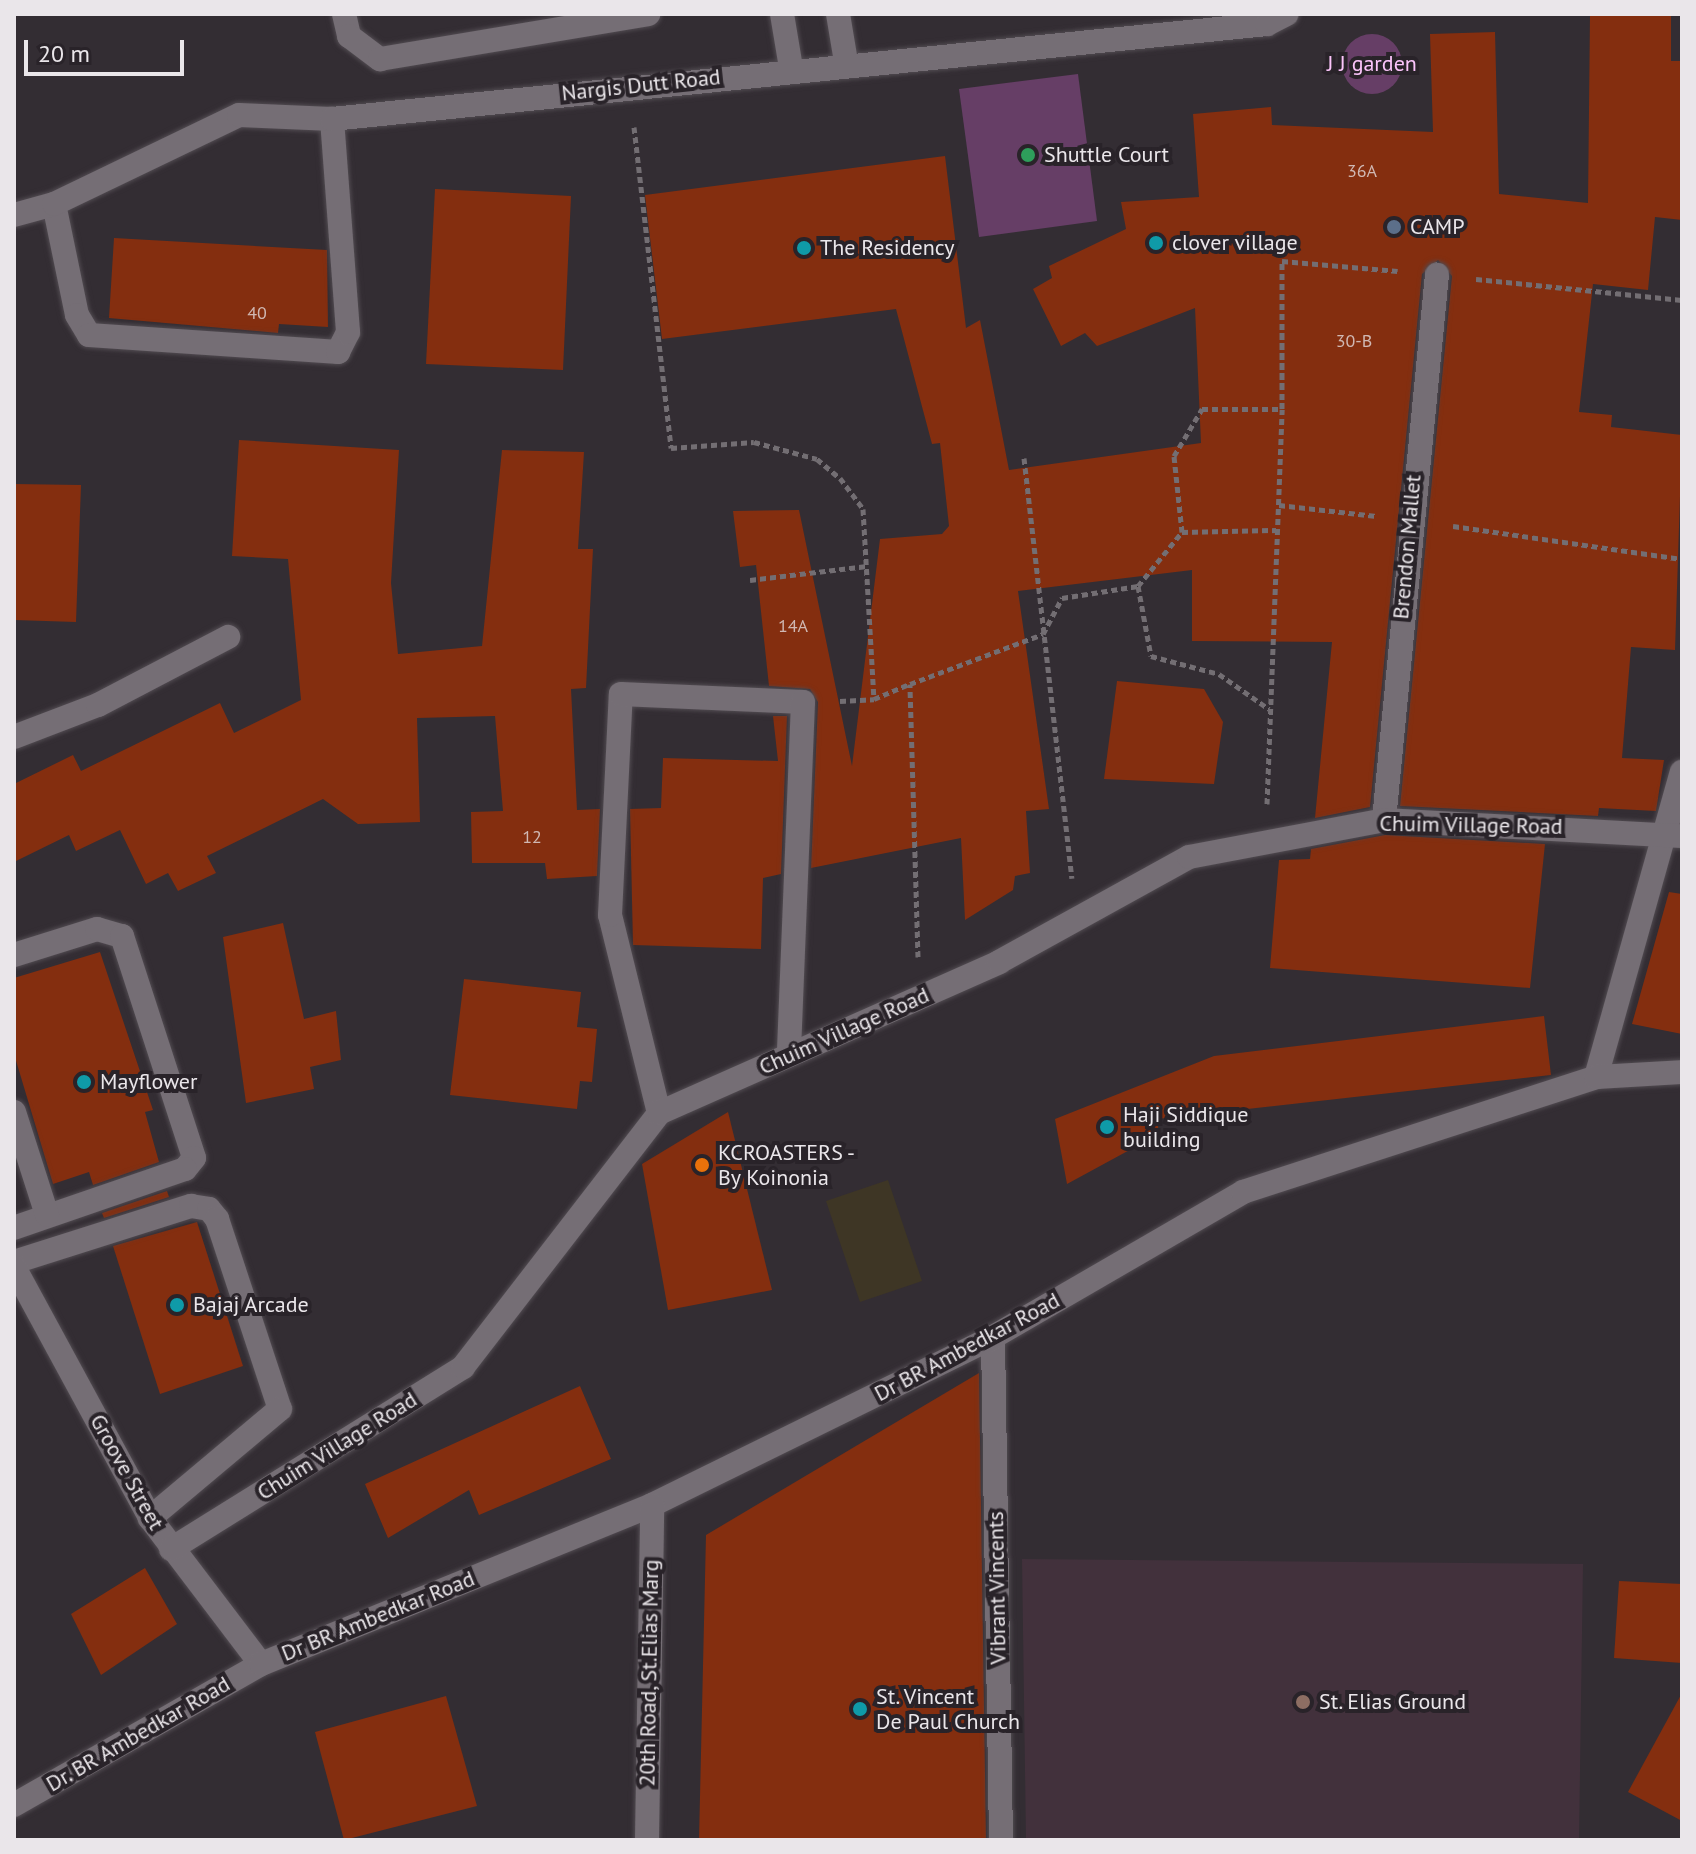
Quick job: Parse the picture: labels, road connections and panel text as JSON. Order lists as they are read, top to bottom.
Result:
{
  "streets": {
    "street": [
      "Nargis Dutt Road",
      "Brendon Mallet",
      "Chuim Village Road",
      "Dr BR Ambedkar Road",
      "Groove Street",
      "Vibrant Vincents",
      "20th Road, St.Elias Marg",
      "Dr. BR Ambedkar Road"
    ]
  },
  "crossings": [
    ["Brendon Mallet", "Chuim Village Road"],
    ["Chuim Village Road", "Groove Street"],
    ["Dr BR Ambedkar Road", "Groove Street"],
    ["Dr BR Ambedkar Road", "Vibrant Vincents"],
    ["Dr BR Ambedkar Road", "20th Road, St.Elias Marg"],
    ["Dr BR Ambedkar Road", "Dr. BR Ambedkar Road"],
    ["Groove Street", "Dr. BR Ambedkar Road"]
  ],
  "parks": ["J J garden"],
  "places": [
    "Shuttle Court",
    "CAMP",
    "clover village",
    "The Residency",
    "Mayflower",
    "Haji Siddique building",
    "KCROASTERS - By Koinonia",
    "Bajaj Arcade",
    "St. Elias Ground",
    "St. Vincent De Paul Church"
  ],
  "house_numbers": [
    "36A",
    "40",
    "30-B",
    "14A",
    "12"
  ],
  "scale_bar": "20 m"
}
